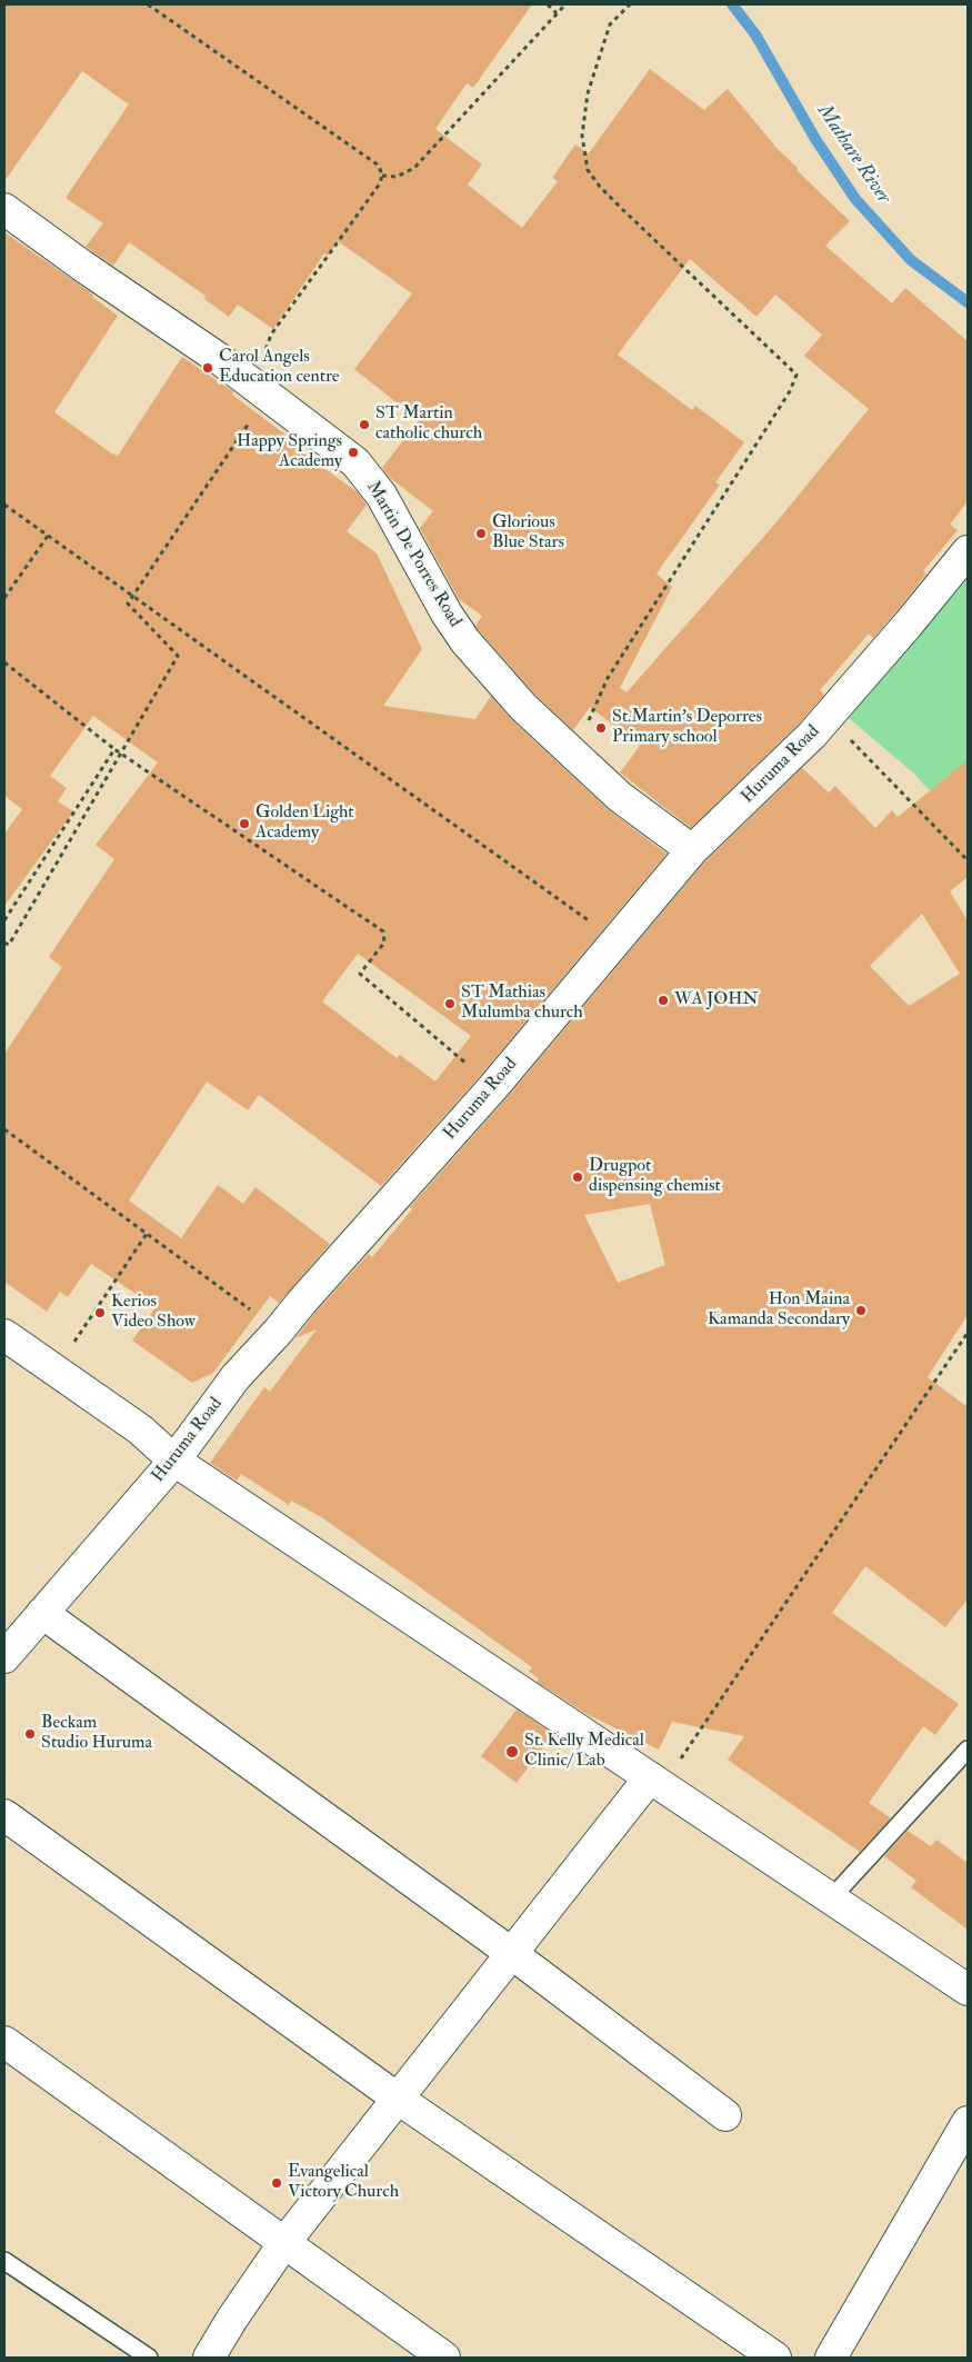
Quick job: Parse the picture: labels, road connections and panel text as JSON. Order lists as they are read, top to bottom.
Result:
{
  "streets": {
    "street": ["Martin De Porres Road", "Huruma Road"]
  },
  "crossings": [
    ["Martin De Porres Road", "Huruma Road"]
  ],
  "water": ["Mathare River"],
  "places": [
    "Carol Angels Education centre",
    "ST Martin catholic church",
    "Happy Springs Academy",
    "Glorious Blue Stars",
    "St.Martin's Deporres Primary school",
    "Golden Light Academy",
    "WA JOHN",
    "ST Mathias Mulumba church",
    "Drugpot dispensing chemist",
    "Hon Maina Kamanda Secondary",
    "Kerios Video Show",
    "Beckam Studio Huruma",
    "St. Kelly Medical Clinic/ Lab",
    "Evangelical Victory Church"
  ]
}
